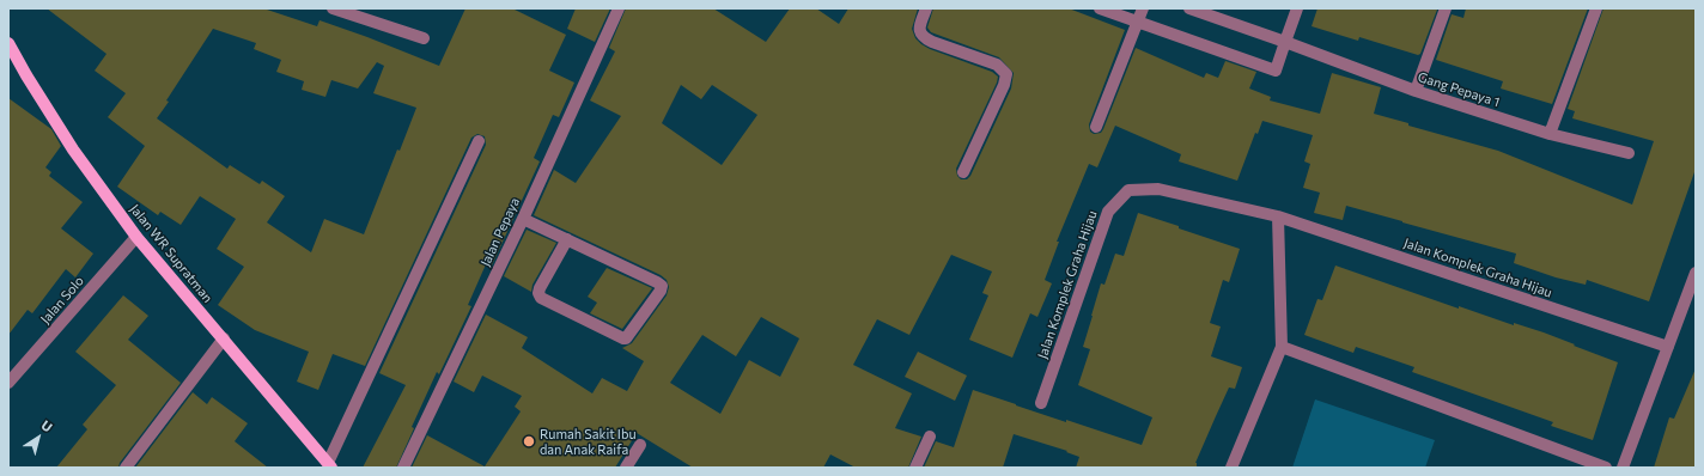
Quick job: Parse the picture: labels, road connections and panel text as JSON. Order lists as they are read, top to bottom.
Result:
{
  "streets": {
    "main road": ["Jalan WR Supratman"],
    "street": [
      "Gang Pepaya 1",
      "Jalan Pepaya",
      "Jalan Komplek Graha Hijau",
      "Jalan Solo"
    ]
  },
  "crossings": [
    ["Jalan WR Supratman", "Jalan Solo"]
  ],
  "places": ["Rumah Sakit Ibu dan Anak Raifa"],
  "north": "top right"
}
